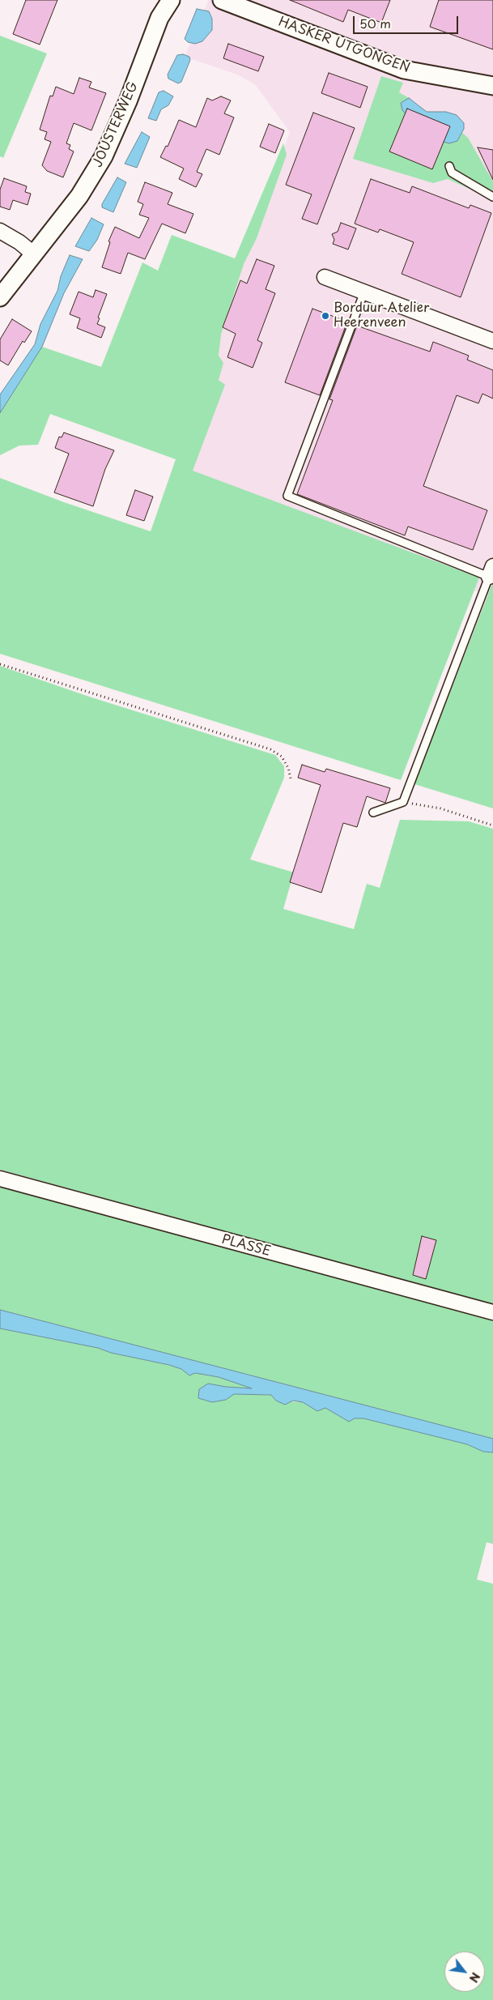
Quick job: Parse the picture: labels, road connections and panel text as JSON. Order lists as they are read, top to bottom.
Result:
{
  "streets": {
    "street": ["HASKER UTGONGEN", "JOUSTERWEG", "PLASSE"]
  },
  "places": ["Borduur Atelier Heerenveen"],
  "scale_bar": "50 m",
  "north": "bottom right"
}
